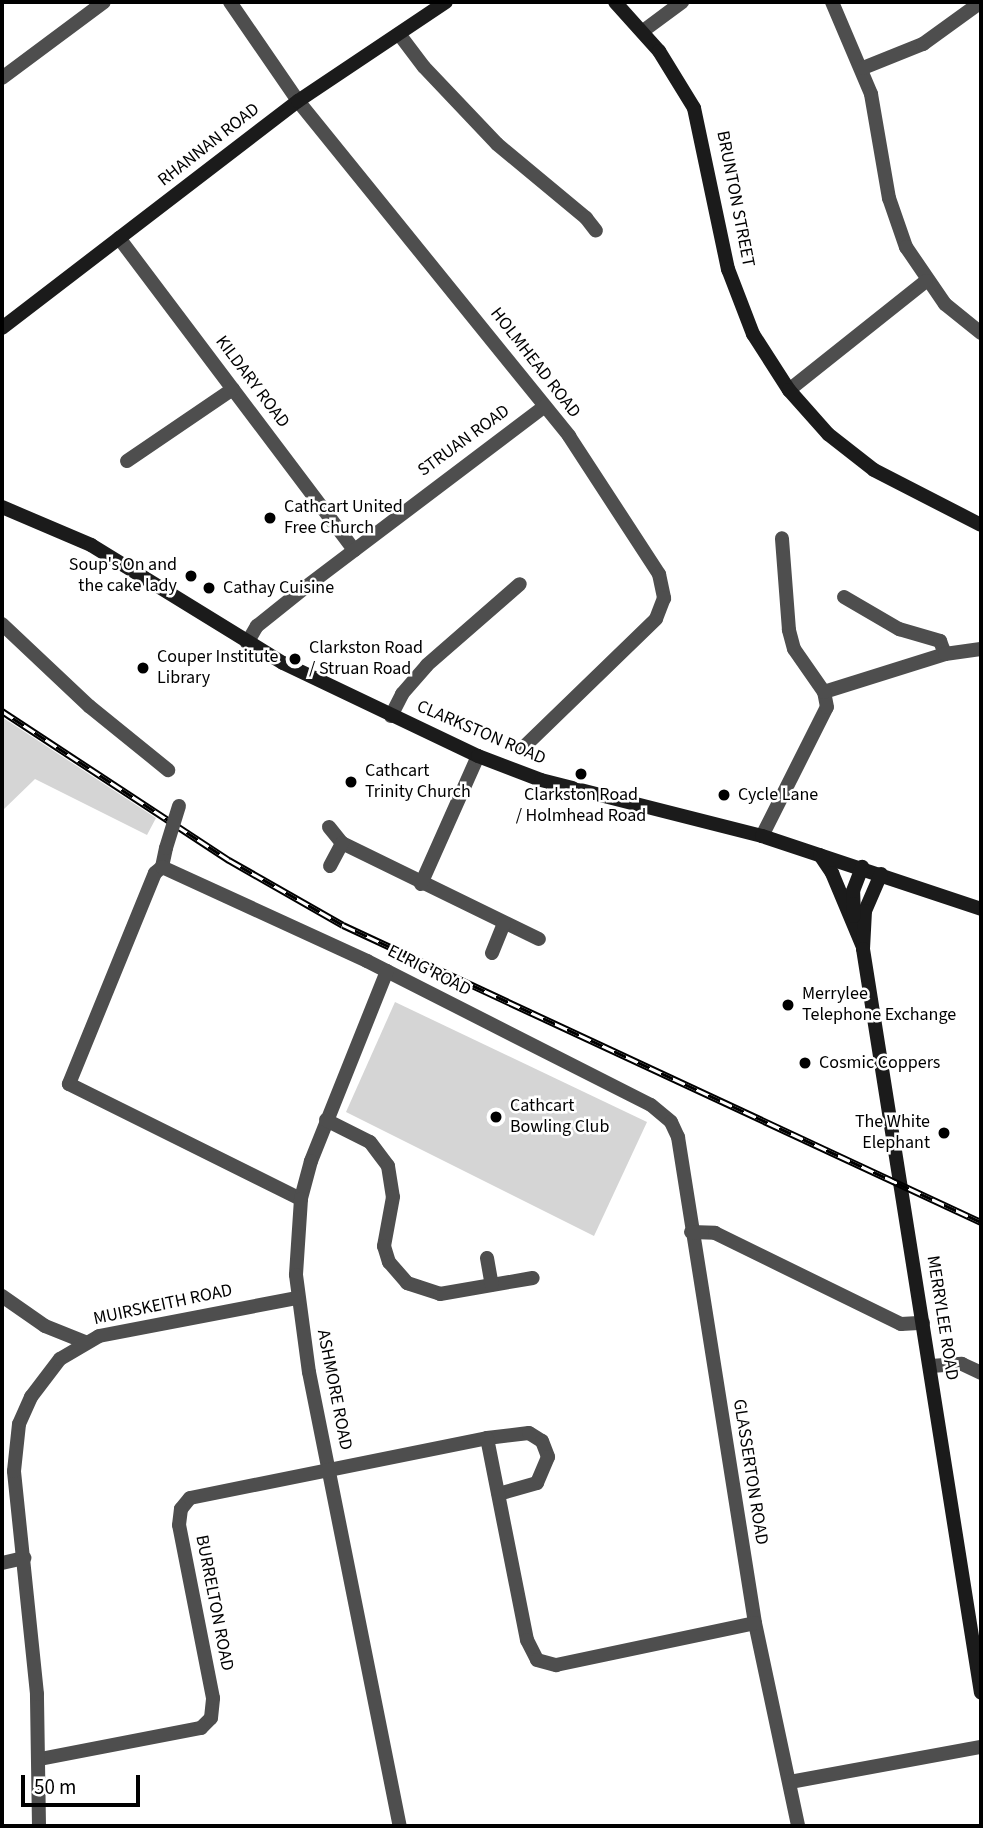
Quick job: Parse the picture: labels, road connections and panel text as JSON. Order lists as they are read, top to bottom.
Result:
{
  "streets": {
    "main road": [
      "RHANNAN ROAD",
      "BRUNTON STREET",
      "CLARKSTON ROAD",
      "MERRYLEE ROAD"
    ],
    "street": [
      "HOLMHEAD ROAD",
      "KILDARY ROAD",
      "STRUAN ROAD",
      "ELRIG ROAD",
      "MUIRSKEITH ROAD",
      "ASHMORE ROAD",
      "GLASSERTON ROAD",
      "BURRELTON ROAD"
    ]
  },
  "crossings": [
    ["RHANNAN ROAD", "HOLMHEAD ROAD"],
    ["RHANNAN ROAD", "KILDARY ROAD"],
    ["HOLMHEAD ROAD", "STRUAN ROAD"],
    ["KILDARY ROAD", "STRUAN ROAD"],
    ["STRUAN ROAD", "CLARKSTON ROAD"],
    ["CLARKSTON ROAD", "MERRYLEE ROAD"],
    ["ELRIG ROAD", "ASHMORE ROAD"],
    ["ELRIG ROAD", "GLASSERTON ROAD"],
    ["MUIRSKEITH ROAD", "ASHMORE ROAD"],
    ["MUIRSKEITH ROAD", "BURRELTON ROAD"],
    ["ASHMORE ROAD", "BURRELTON ROAD"]
  ],
  "places": [
    "Cathcart United Free Church",
    "Soup's On and the cake lady",
    "Cathay Cuisine",
    "Clarkston Road / Struan Road",
    "Couper Institute Library",
    "Clarkston Road / Holmhead Road",
    "Cathcart Trinity Church",
    "Cycle Lane",
    "Merrylee Telephone Exchange",
    "Cosmic Coppers",
    "Cathcart Bowling Club",
    "The White Elephant"
  ],
  "scale_bar": "50 m"
}
